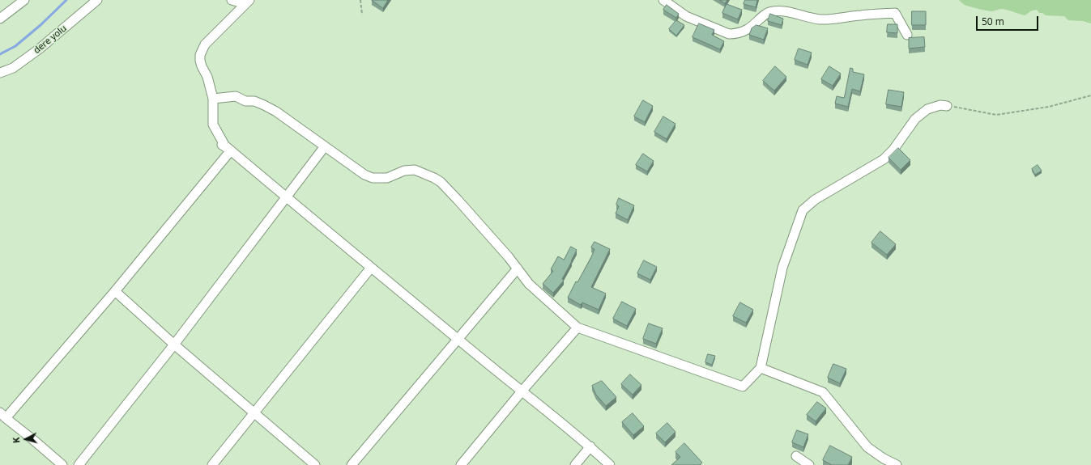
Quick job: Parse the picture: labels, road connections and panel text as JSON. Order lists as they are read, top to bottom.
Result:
{
  "streets": {
    "street": ["dere yolu"]
  },
  "scale_bar": "50 m",
  "north": "left"
}
